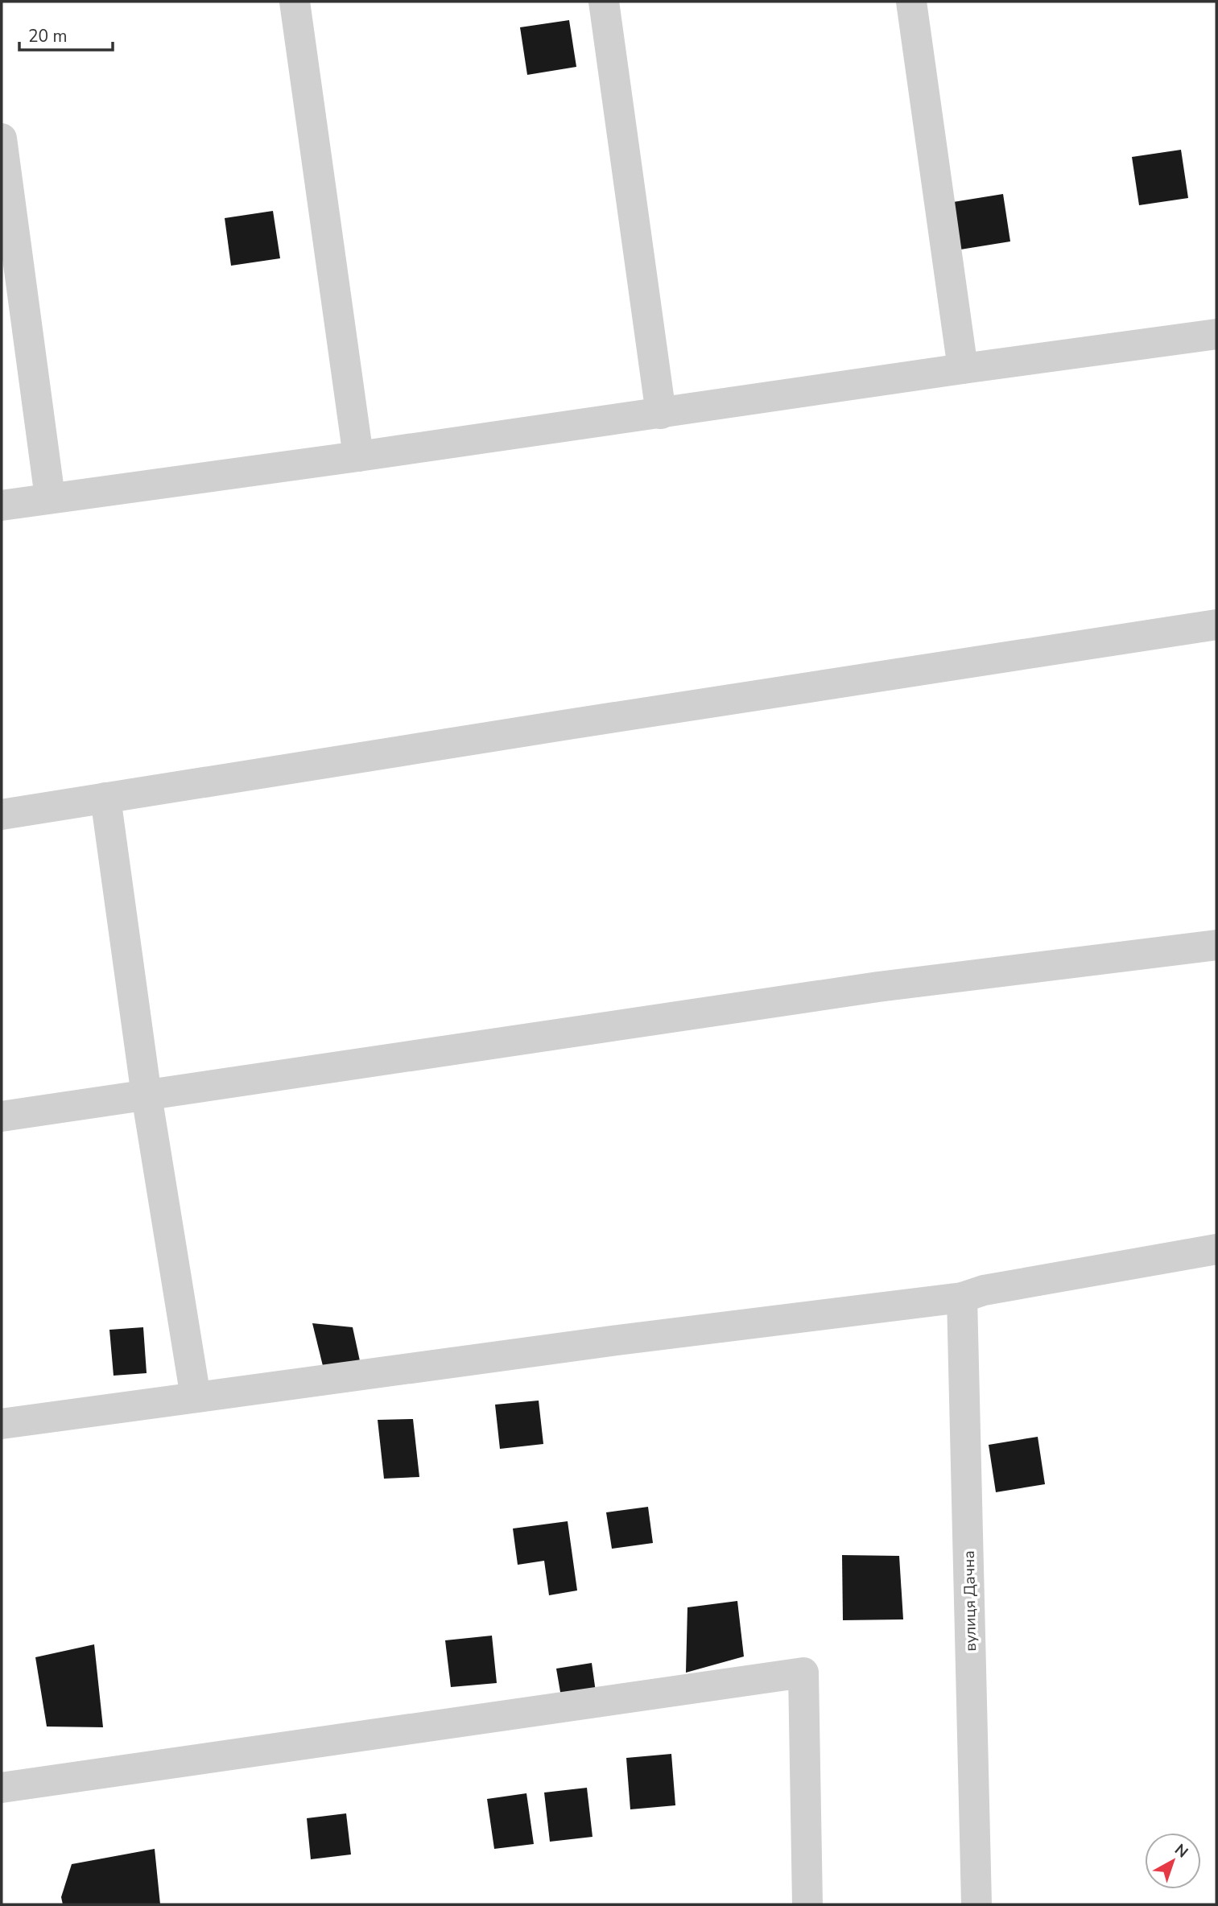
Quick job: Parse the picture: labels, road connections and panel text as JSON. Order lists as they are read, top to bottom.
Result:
{
  "streets": {
    "street": ["вулиця Дачна"]
  },
  "scale_bar": "20 m",
  "north": "top right"
}
